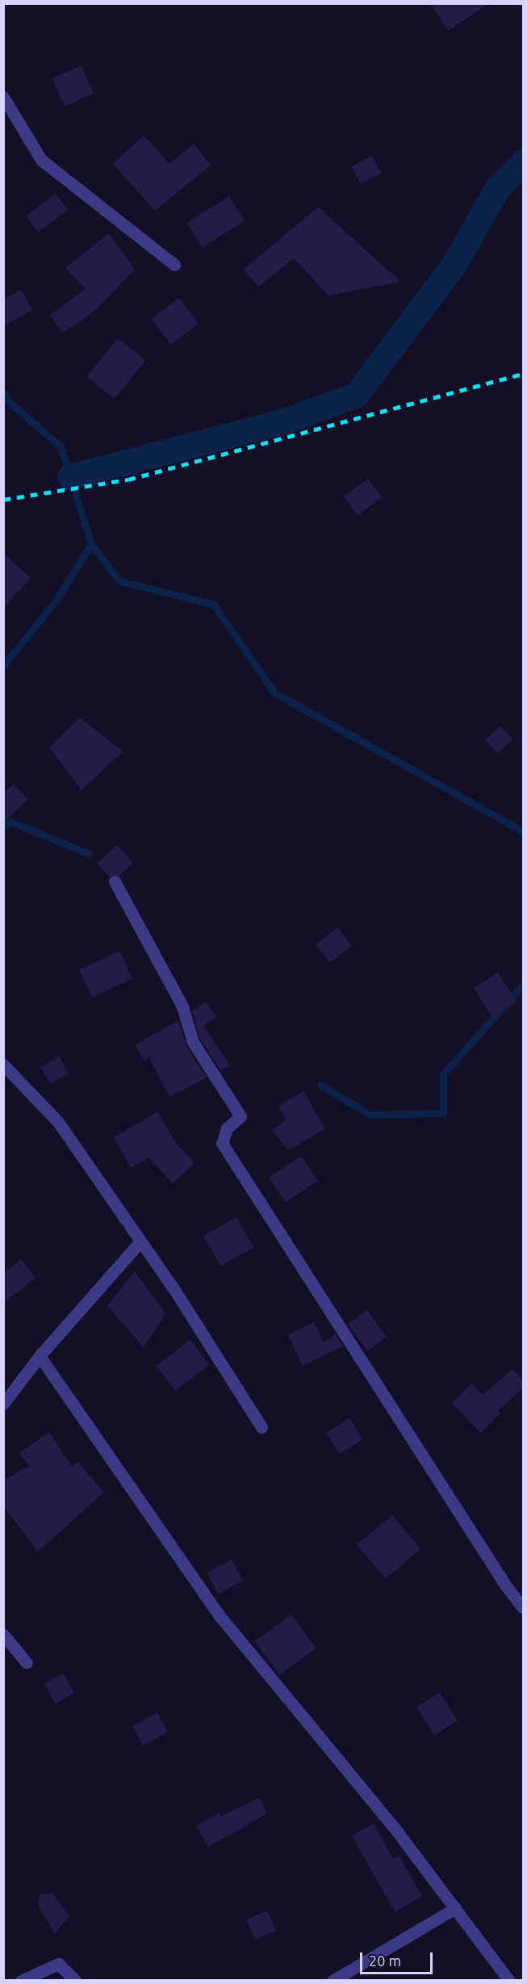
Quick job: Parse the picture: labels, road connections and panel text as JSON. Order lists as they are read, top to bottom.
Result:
{
  "scale_bar": "20 m"
}
